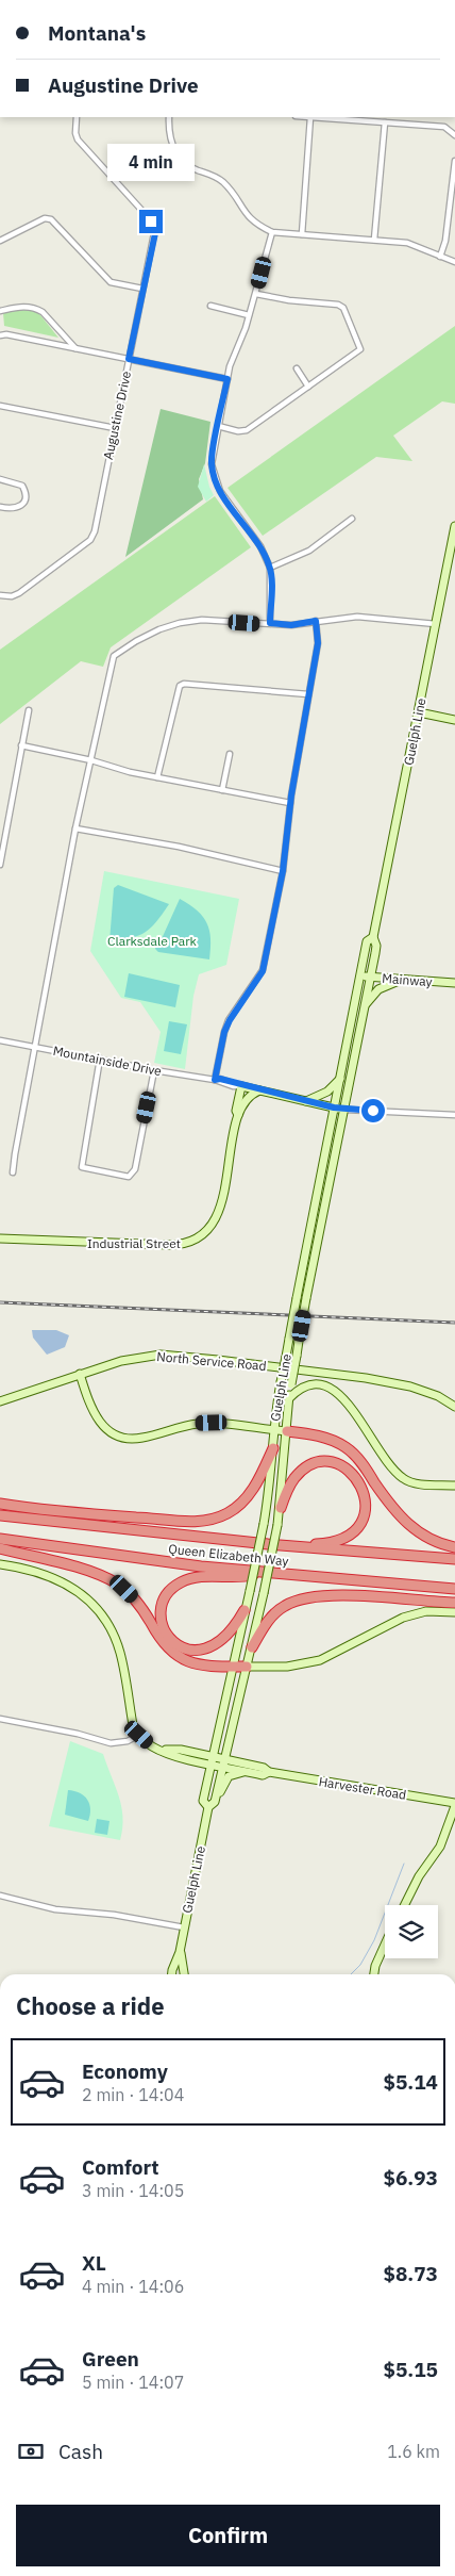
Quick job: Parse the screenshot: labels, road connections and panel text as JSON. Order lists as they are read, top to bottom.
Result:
{
  "streets": {
    "highway": ["Queen Elizabeth Way"],
    "main road": [
      "Guelph Line",
      "Mainway",
      "Mountainside Drive",
      "Industrial Street",
      "North Service Road",
      "Harvester Road"
    ],
    "street": ["Augustine Drive"]
  },
  "crossings": [
    ["Guelph Line", "Mainway"],
    ["Guelph Line", "Mountainside Drive"],
    ["Guelph Line", "Harvester Road"],
    ["Mountainside Drive", "Industrial Street"]
  ],
  "parks": ["Clarksdale Park"],
  "page": {
    "banner": ["Montana's", "Augustine Drive"],
    "bubble": "4 min",
    "heading": "Choose a ride",
    "list": [
      {
        "name": "Economy",
        "note": "2 min · 14:04",
        "value": "$5.14"
      },
      {
        "name": "Comfort",
        "note": "3 min · 14:05",
        "value": "$6.93"
      },
      {
        "name": "XL",
        "note": "4 min · 14:06",
        "value": "$8.73"
      },
      {
        "name": "Green",
        "note": "5 min · 14:07",
        "value": "$5.15"
      }
    ],
    "pay": ["Cash", "1.6 km"],
    "buttons": "Confirm"
  }
}
